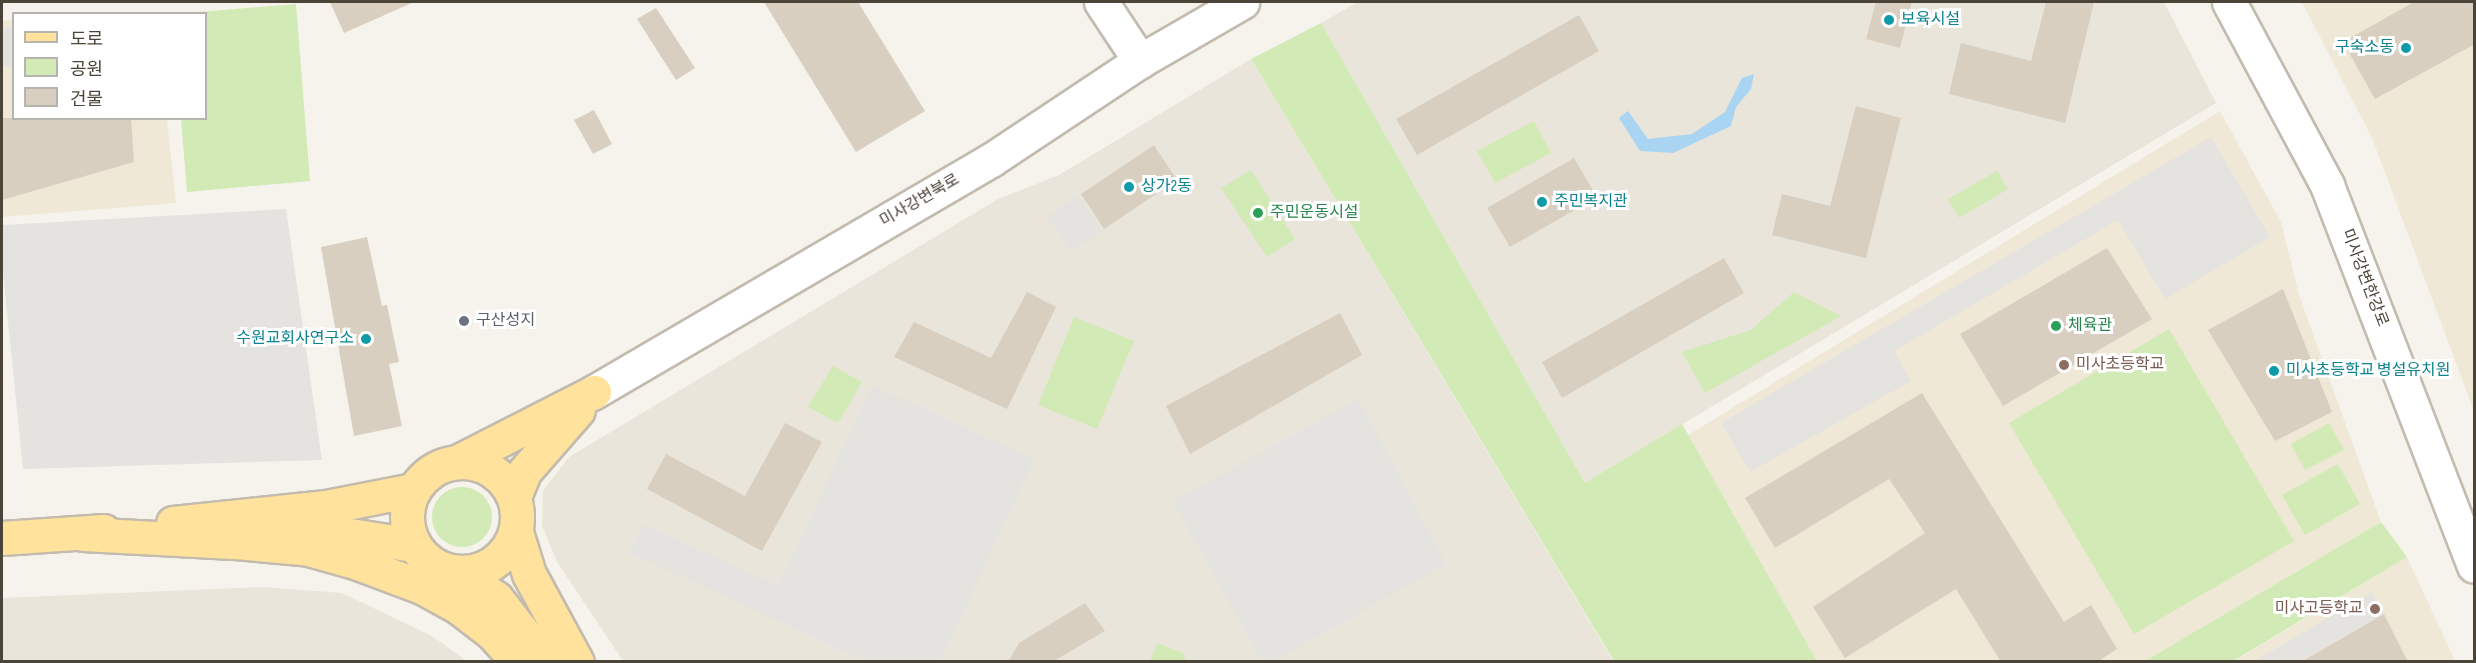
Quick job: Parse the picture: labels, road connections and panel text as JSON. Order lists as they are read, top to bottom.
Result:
{
  "streets": {
    "street": ["미사강변북로", "미사강변한강로"]
  },
  "places": [
    "보육시설",
    "구숙소동",
    "상가2동",
    "주민복지관",
    "주민운동시설",
    "구산성지",
    "체육관",
    "수원교회사연구소",
    "미사초등학교",
    "미사초등학교 병설유치원",
    "미사고등학교"
  ],
  "legend": ["도로", "공원", "건물"]
}
